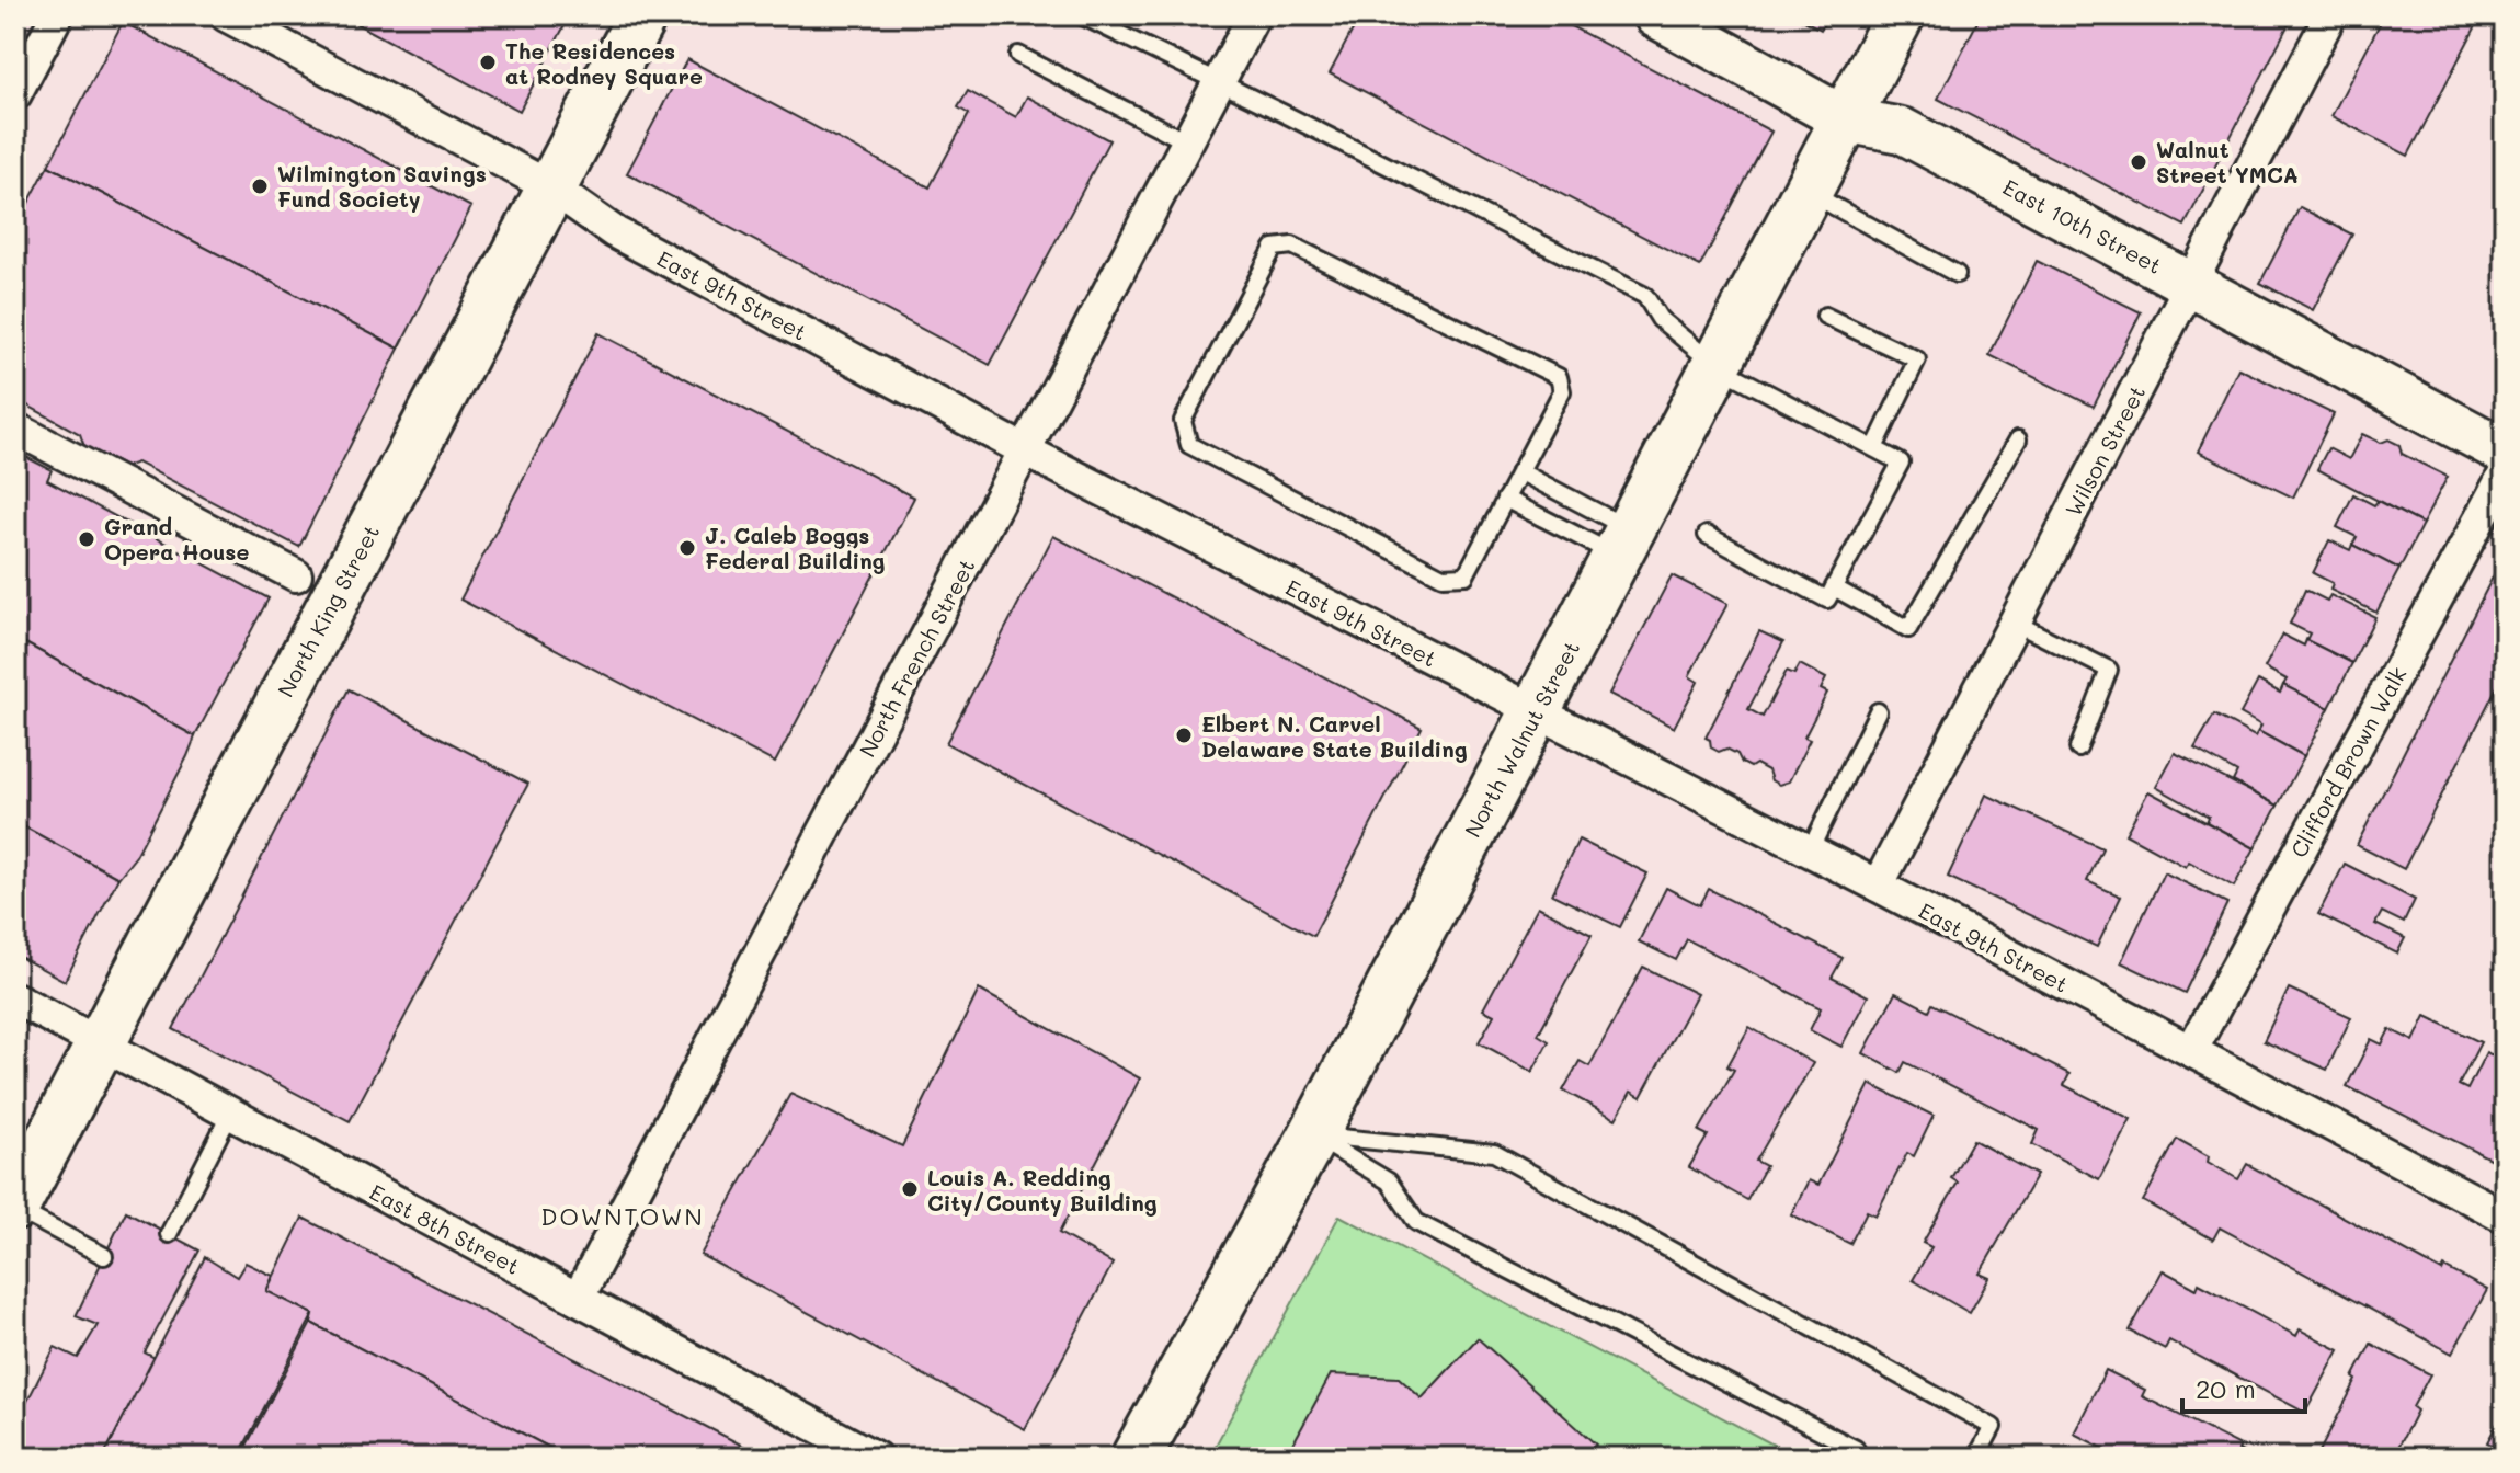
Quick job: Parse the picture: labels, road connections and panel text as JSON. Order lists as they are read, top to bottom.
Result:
{
  "streets": {
    "main road": ["North King Street", "North Walnut Street"],
    "street": [
      "East 10th Street",
      "East 9th Street",
      "Wilson Street",
      "North French Street",
      "Clifford Brown Walk",
      "East 8th Street"
    ]
  },
  "crossings": [
    ["East 10th Street", "Wilson Street"],
    ["East 10th Street", "North Walnut Street"],
    ["East 9th Street", "Wilson Street"],
    ["East 9th Street", "North King Street"],
    ["East 9th Street", "North French Street"],
    ["East 9th Street", "North Walnut Street"],
    ["East 9th Street", "Clifford Brown Walk"],
    ["North King Street", "East 8th Street"],
    ["North French Street", "East 8th Street"]
  ],
  "districts": ["DOWNTOWN"],
  "places": [
    "The Residences at Rodney Square",
    "Walnut Street YMCA",
    "Wilmington Savings Fund Society",
    "Grand Opera House",
    "J. Caleb Boggs Federal Building",
    "Elbert N. Carvel Delaware State Building",
    "Louis A. Redding City/County Building"
  ],
  "scale_bar": "20 m"
}
